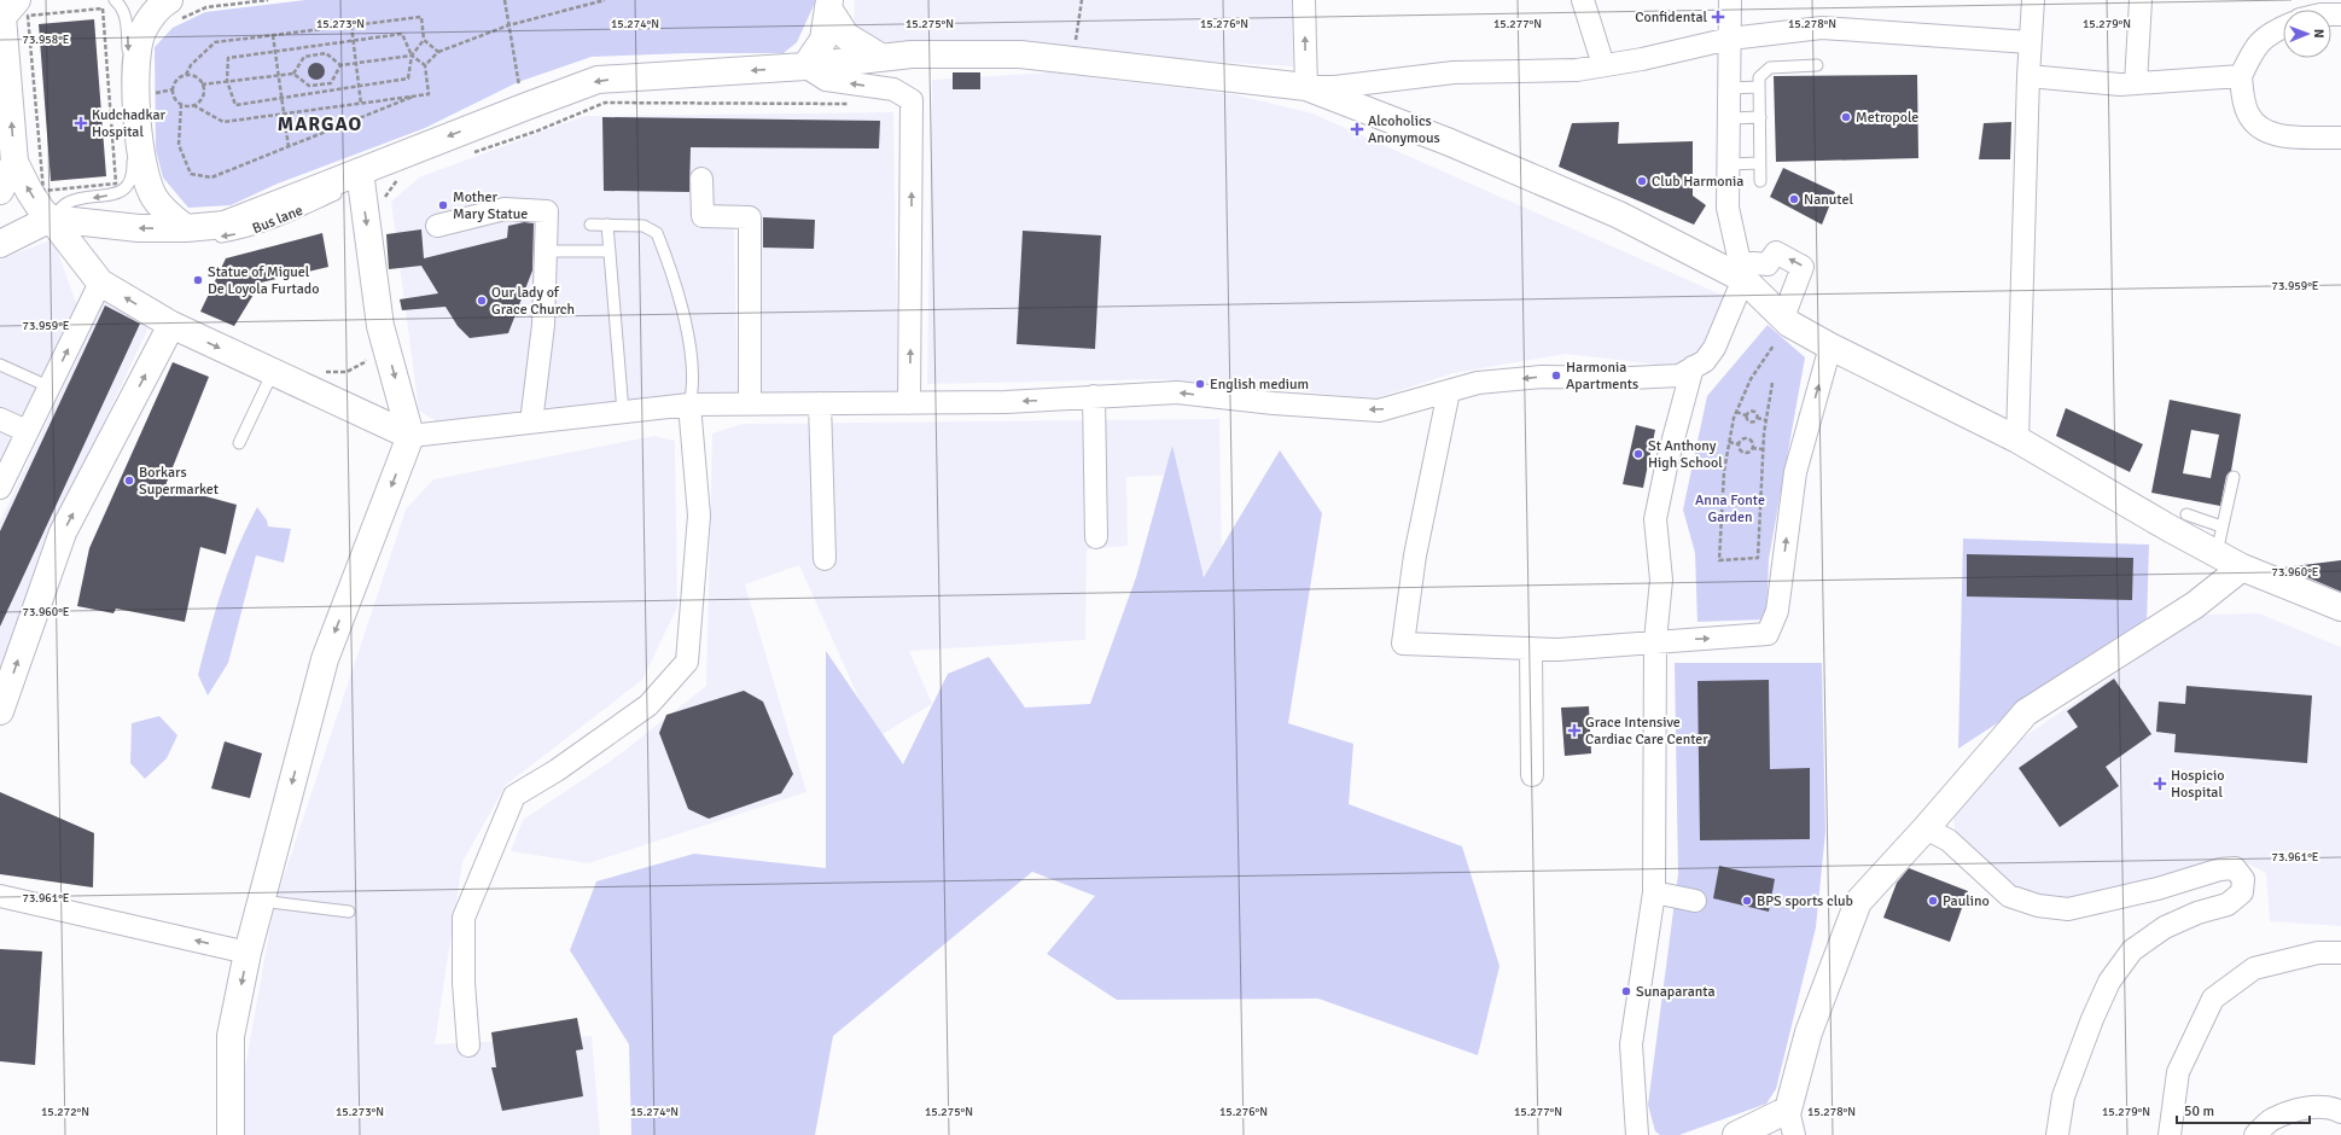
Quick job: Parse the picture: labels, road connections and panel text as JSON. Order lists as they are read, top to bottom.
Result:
{
  "districts": ["MARGAO"],
  "parks": ["Anna Fonte Garden"],
  "places": {
    "health": [
      "Confidental",
      "Kudchadkar Hospital",
      "Alcoholics Anonymous",
      "Grace Intensive Cardiac Care Center",
      "Hospicio Hospital"
    ],
    "other": [
      "Metropole",
      "Club Harmonia",
      "Nanutel",
      "Mother Mary Statue",
      "Statue of Miguel De Loyola Furtado",
      "Our lady of Grace Church",
      "Harmonia Apartments",
      "English medium",
      "St Anthony High School",
      "Borkars Supermarket",
      "BPS sports club",
      "Paulino",
      "Sunaparanta"
    ]
  },
  "scale_bar": "50 m",
  "north": "right",
  "coordinates": [
    "15.273°N",
    "15.274°N",
    "15.275°N",
    "15.276°N",
    "15.277°N",
    "15.278°N",
    "15.279°N",
    "73.958°E",
    "73.959°E",
    "73.960°E",
    "73.961°E",
    "15.272°N"
  ]
}
